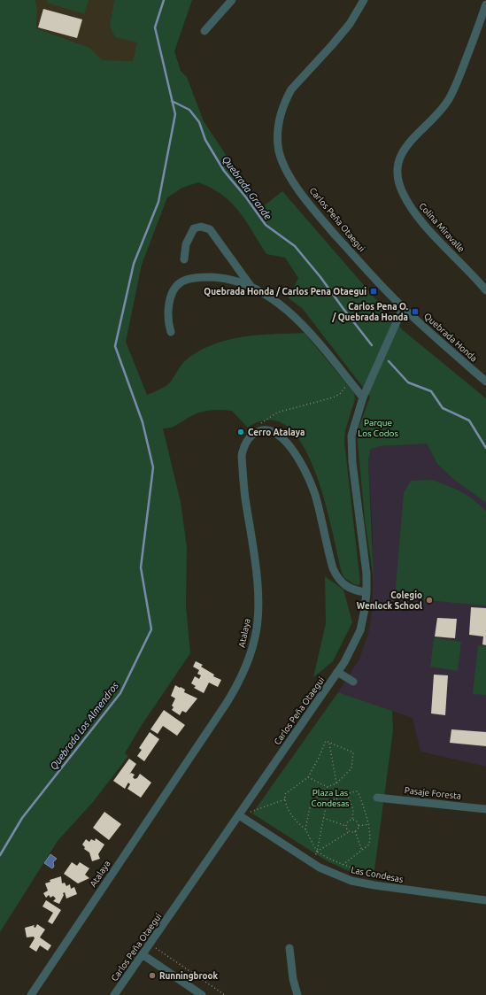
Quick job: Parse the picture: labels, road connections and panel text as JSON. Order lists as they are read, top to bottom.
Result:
{
  "streets": {
    "street": [
      "Carlos Peña Otaegui",
      "Colina Miravalle",
      "Quebrada Honda",
      "Atalaya",
      "Pasaje Foresta",
      "Las Condesas"
    ]
  },
  "crossings": [
    ["Carlos Peña Otaegui", "Quebrada Honda"],
    ["Carlos Peña Otaegui", "Atalaya"],
    ["Carlos Peña Otaegui", "Las Condesas"]
  ],
  "water": ["Quebrada Grande", "Quebrada Los Almendros"],
  "parks": ["Parque Los Codos", "Plaza Las Condesas"],
  "places": {
    "transit": ["Quebrada Honda / Carlos Pena Otaegui", "Carlos Pena O. / Quebrada Honda"],
    "other": ["Cerro Atalaya", "Colegio Wenlock School", "Runningbrook"]
  }
}
